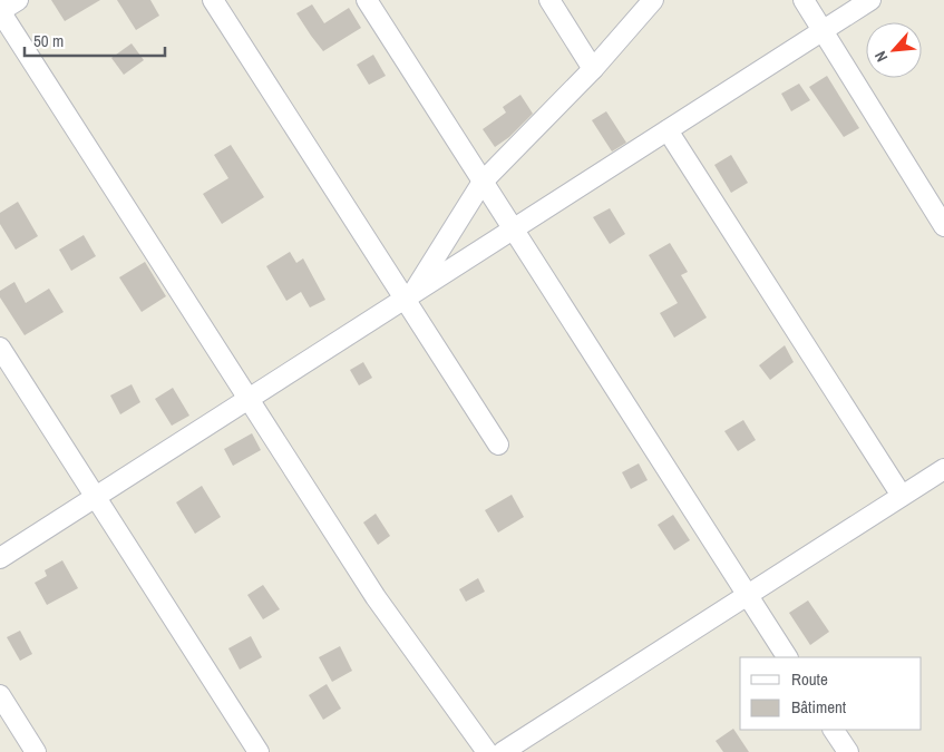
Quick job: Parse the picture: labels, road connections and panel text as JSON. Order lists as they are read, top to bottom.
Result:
{
  "legend": ["Route", "Bâtiment"],
  "scale_bar": "50 m",
  "north": "bottom left"
}
